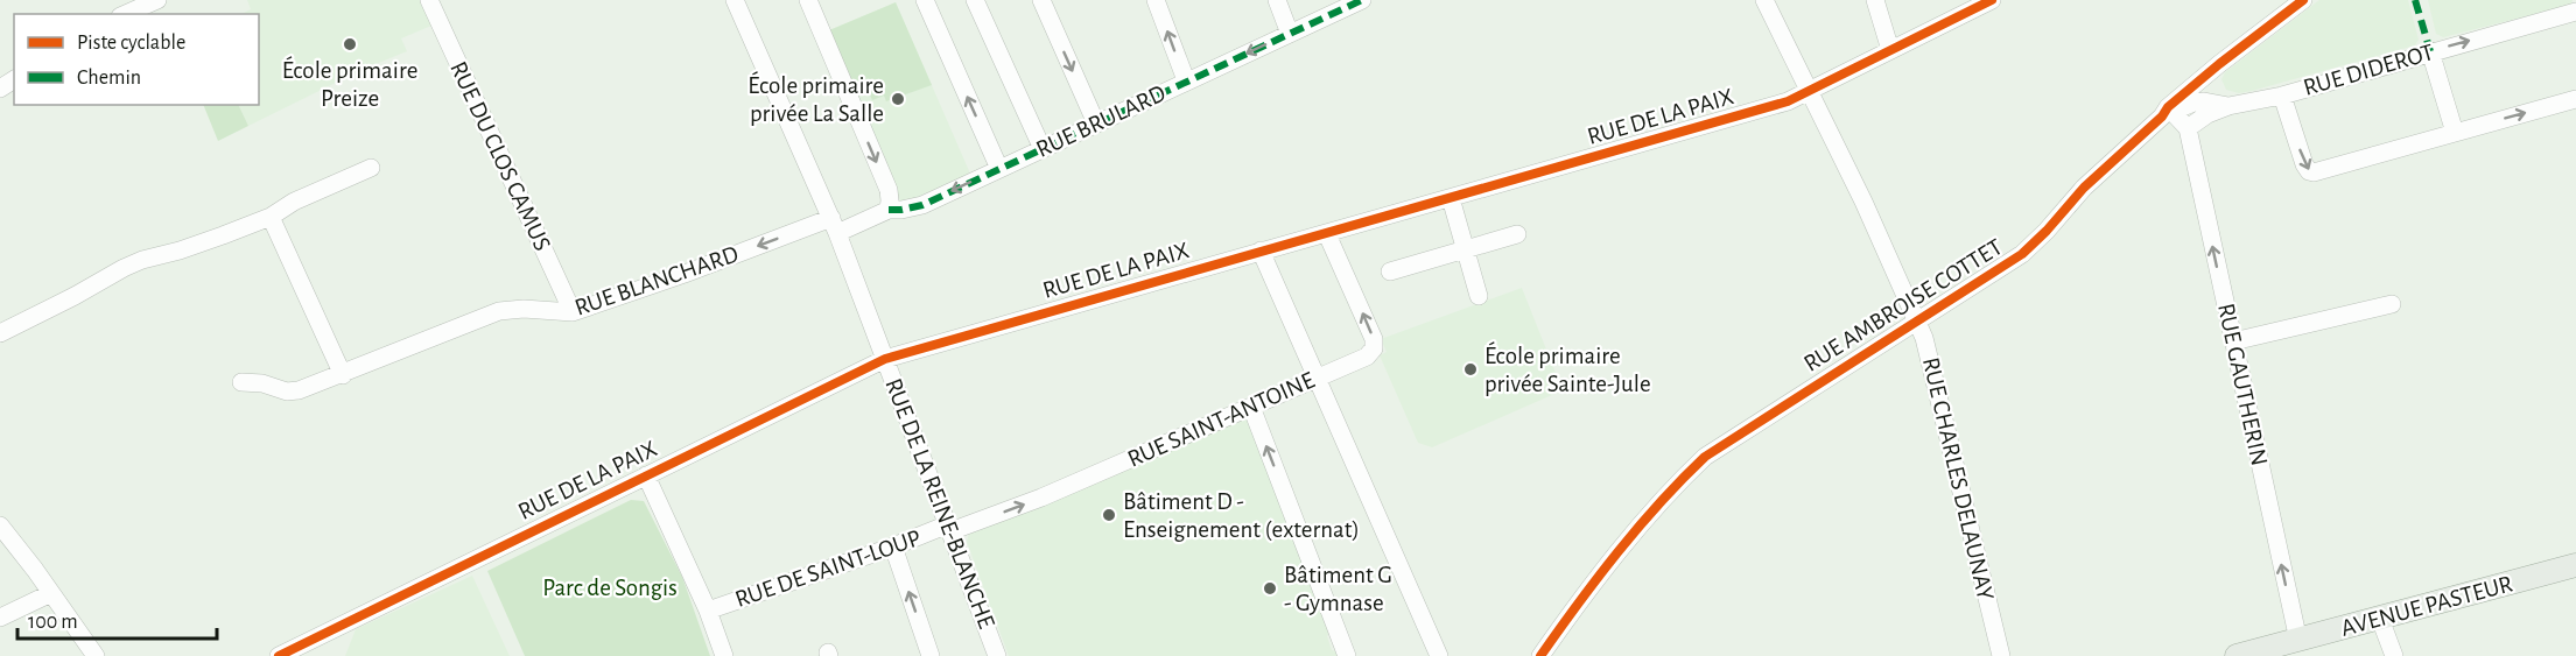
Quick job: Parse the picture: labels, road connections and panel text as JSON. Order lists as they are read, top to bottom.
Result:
{
  "streets": {
    "main road": ["AVENUE PASTEUR"],
    "street": [
      "RUE DIDEROT",
      "RUE DE LA PAIX",
      "RUE BRULARD",
      "RUE DU CLOS CAMUS",
      "RUE BLANCHARD",
      "RUE AMBROISE COTTET",
      "RUE GAUTHERIN",
      "RUE SAINT-ANTOINE",
      "RUE CHARLES DELAUNAY",
      "RUE DE LA REINE-BLANCHE",
      "RUE DE SAINT-LOUP"
    ]
  },
  "crossings": [
    ["RUE DIDEROT", "RUE AMBROISE COTTET"],
    ["RUE DIDEROT", "RUE GAUTHERIN"],
    ["RUE DE LA PAIX", "RUE SAINT-ANTOINE"],
    ["RUE DE LA PAIX", "RUE CHARLES DELAUNAY"],
    ["RUE DE LA PAIX", "RUE DE LA REINE-BLANCHE"],
    ["RUE BRULARD", "RUE BLANCHARD"],
    ["RUE BRULARD", "RUE DE LA REINE-BLANCHE"],
    ["RUE DU CLOS CAMUS", "RUE BLANCHARD"],
    ["RUE BLANCHARD", "RUE DE LA REINE-BLANCHE"],
    ["RUE AMBROISE COTTET", "RUE GAUTHERIN"],
    ["RUE AMBROISE COTTET", "RUE CHARLES DELAUNAY"],
    ["RUE GAUTHERIN", "AVENUE PASTEUR"],
    ["RUE SAINT-ANTOINE", "RUE DE LA REINE-BLANCHE"],
    ["RUE SAINT-ANTOINE", "RUE DE SAINT-LOUP"],
    ["RUE DE LA REINE-BLANCHE", "RUE DE SAINT-LOUP"]
  ],
  "one_way": ["RUE BRULARD", "RUE BLANCHARD", "RUE GAUTHERIN"],
  "parks": ["Parc de Songis"],
  "places": [
    "École primaire Preize",
    "École primaire privée La Salle",
    "École primaire privée Sainte-Jule",
    "Bâtiment D - Enseignement (externat)",
    "Bâtiment G - Gymnase"
  ],
  "legend": ["Piste cyclable", "Chemin"],
  "scale_bar": "100 m"
}
